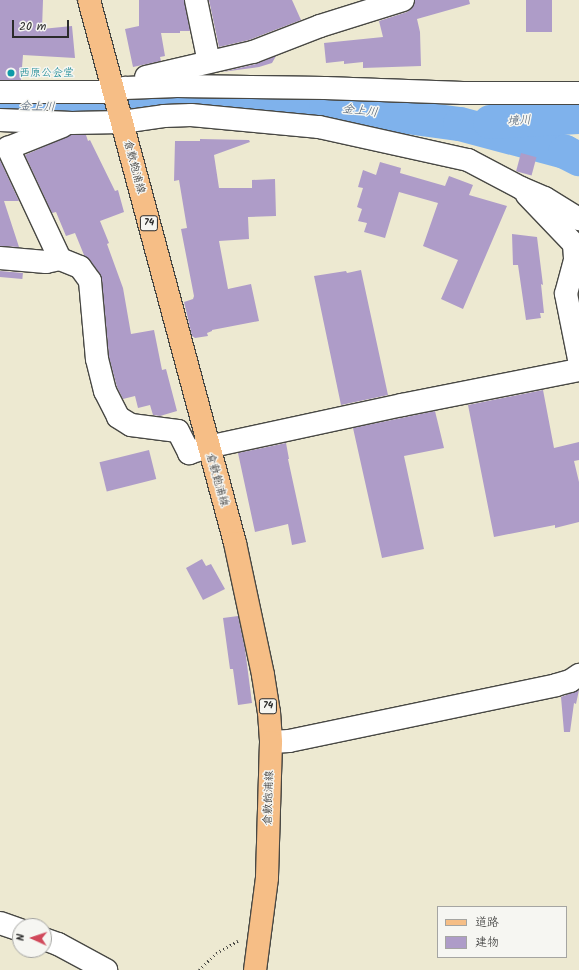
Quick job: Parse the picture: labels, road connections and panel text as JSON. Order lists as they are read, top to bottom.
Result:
{
  "streets": {
    "main road": ["倉敷飽浦線", "74"]
  },
  "water": ["金上川", "境川"],
  "places": ["西原公会堂"],
  "legend": ["道路", "建物"],
  "scale_bar": "20 m",
  "north": "left"
}
